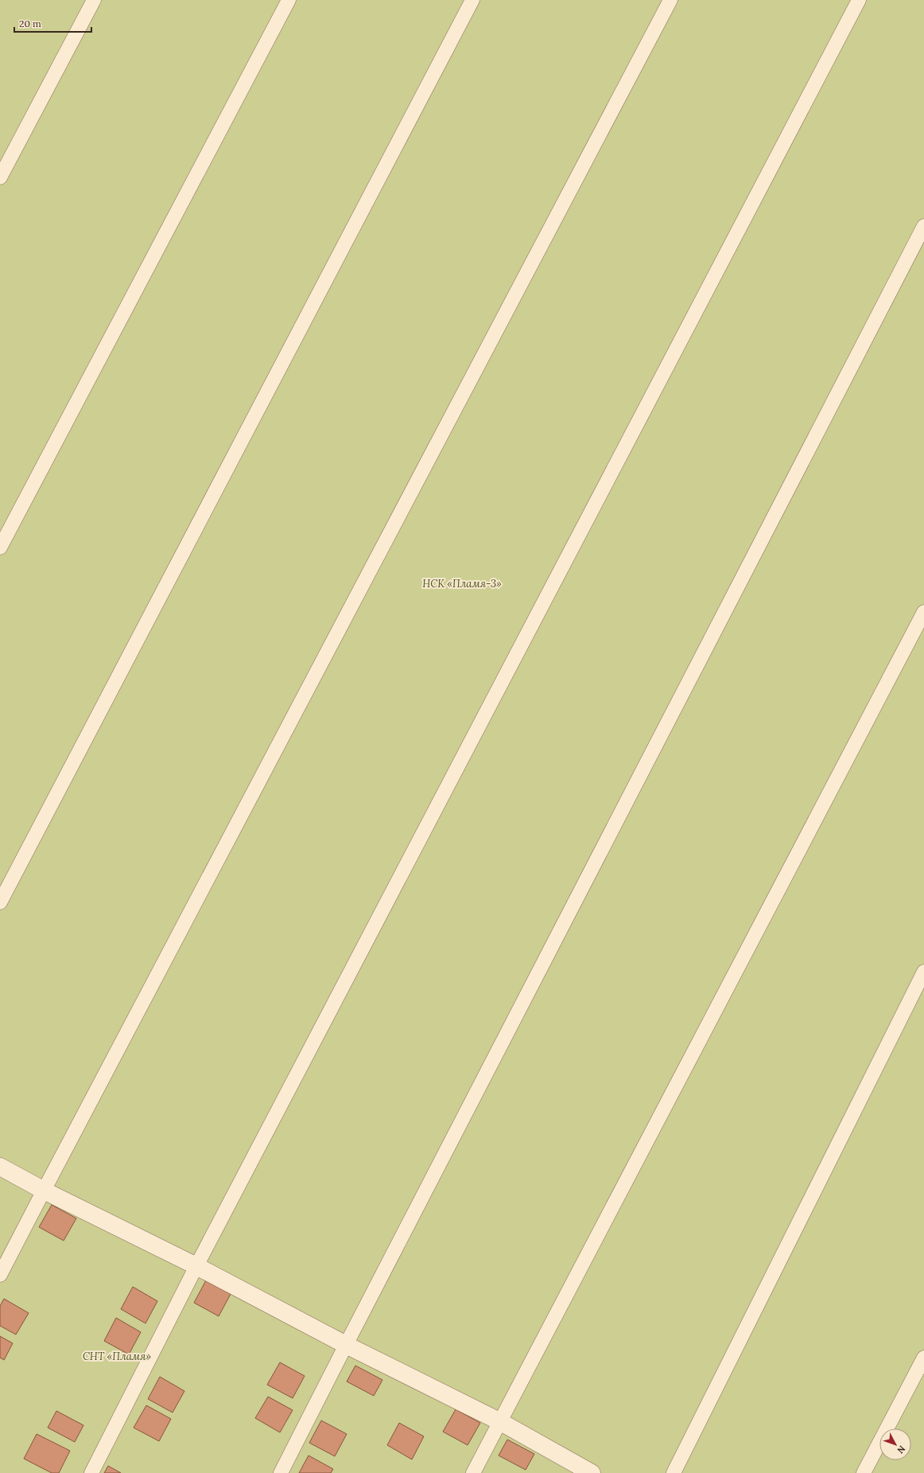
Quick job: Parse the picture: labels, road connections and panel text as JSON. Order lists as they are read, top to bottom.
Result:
{
  "parks": ["НСК «Пламя-3»", "СНТ «Пламя»"],
  "scale_bar": "20 m",
  "north": "bottom right"
}
